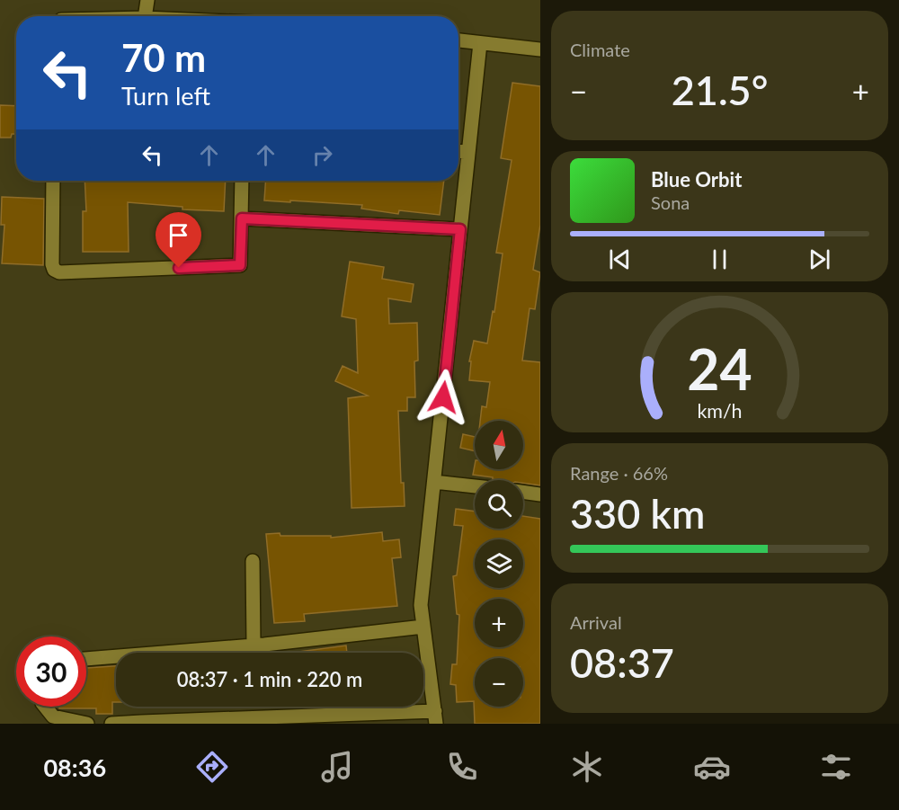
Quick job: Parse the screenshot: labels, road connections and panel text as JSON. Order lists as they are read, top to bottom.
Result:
{
  "north": "top",
  "page": {
    "tile": [
      "Climate",
      ["Range · 66%", "330 km"],
      ["Arrival", "08:37"]
    ],
    "turn": ["70 m", "Turn left"],
    "heat": ["−", "21.5°", "+"],
    "song": ["Blue Orbit", "Sona"],
    "map_buttons": ["+", "−"],
    "limit": "30",
    "trip": "08:37 · 1 min · 220 m",
    "tabs": "08:36",
    "gauge": ["24", "km/h"]
  }
}
